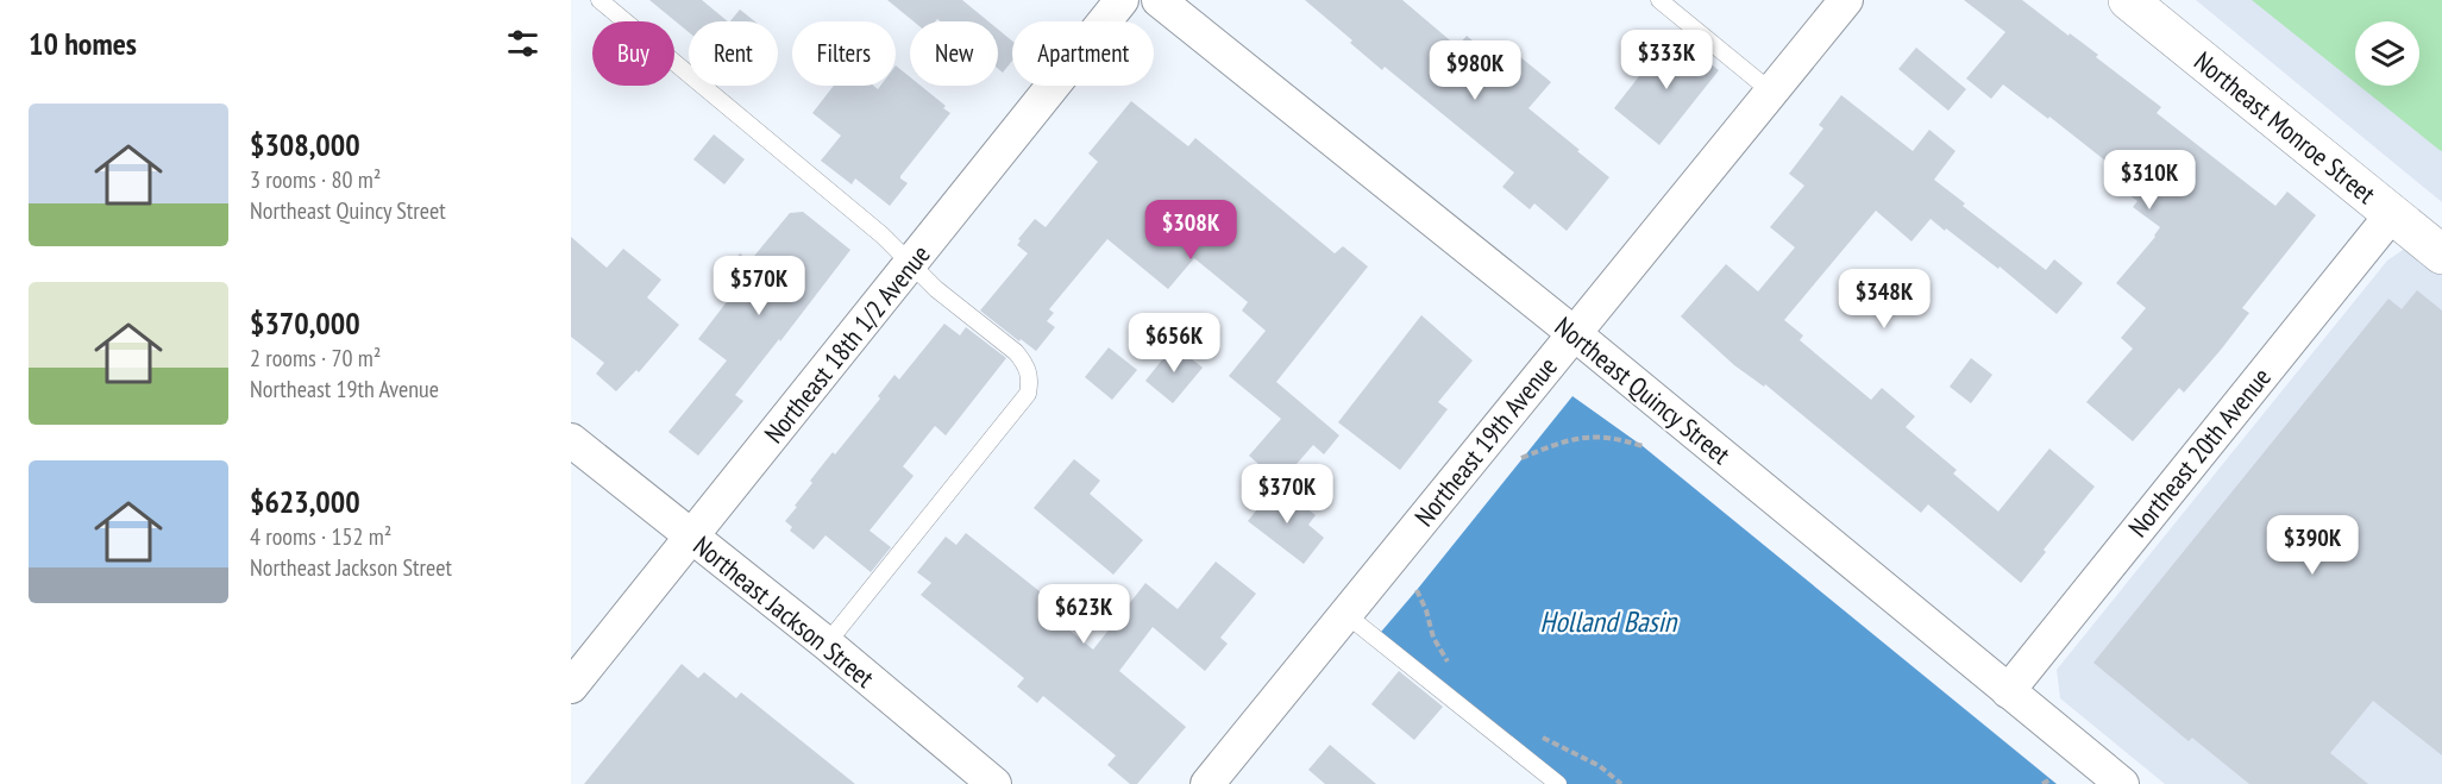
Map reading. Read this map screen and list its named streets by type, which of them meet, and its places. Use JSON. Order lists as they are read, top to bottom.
{
  "streets": {
    "street": [
      "Northeast Monroe Street",
      "Northeast 18th 1/2 Avenue",
      "Northeast Quincy Street",
      "Northeast 19th Avenue",
      "Northeast 20th Avenue",
      "Northeast Jackson Street"
    ]
  },
  "crossings": [
    ["Northeast Monroe Street", "Northeast 20th Avenue"],
    ["Northeast 18th 1/2 Avenue", "Northeast Jackson Street"],
    ["Northeast Quincy Street", "Northeast 19th Avenue"],
    ["Northeast Quincy Street", "Northeast 20th Avenue"]
  ],
  "water": ["Holland Basin"],
  "page": {
    "heading": "10 homes",
    "chip": [
      "Buy",
      "Rent",
      "Filters",
      "New",
      "Apartment"
    ],
    "price": [
      "$333K",
      "$980K",
      "$310K",
      "$308K",
      "$570K",
      "$348K",
      "$656K",
      "$370K",
      "$390K",
      "$623K"
    ],
    "list": [
      {
        "name": "$308,000",
        "note": "3 rooms · 80 m² · Northeast Quincy Street"
      },
      {
        "name": "$370,000",
        "note": "2 rooms · 70 m² · Northeast 19th Avenue"
      },
      {
        "name": "$623,000",
        "note": "4 rooms · 152 m² · Northeast Jackson Street"
      }
    ]
  }
}
